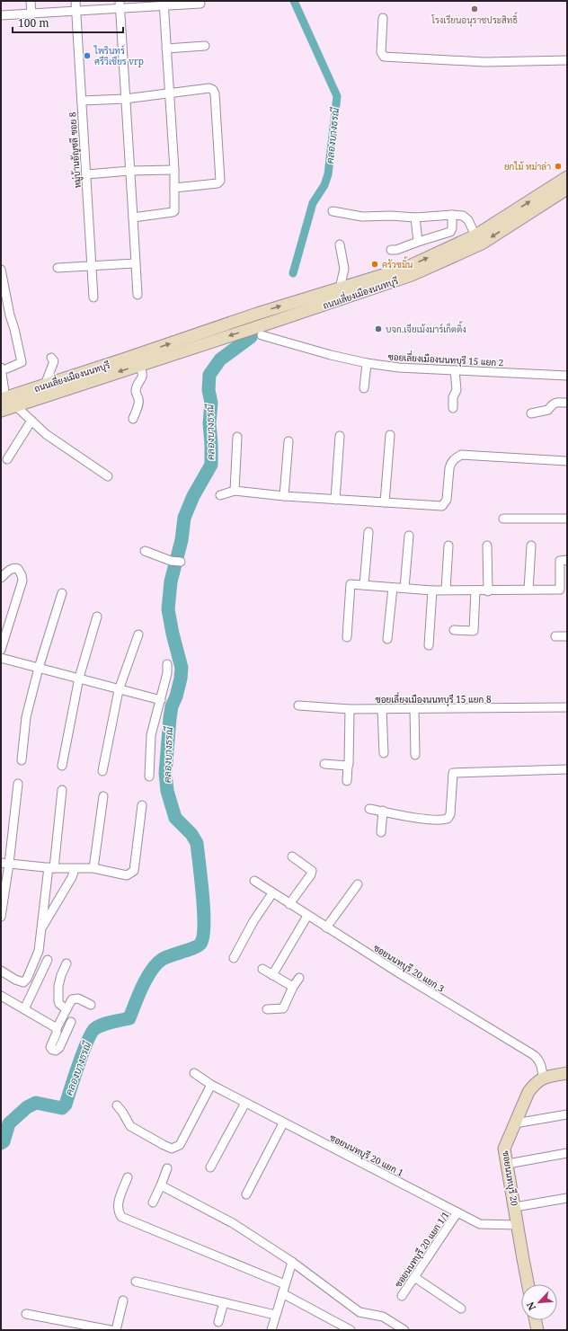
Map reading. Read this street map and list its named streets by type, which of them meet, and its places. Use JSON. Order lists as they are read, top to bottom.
{
  "streets": {
    "main road": ["ถนนเลี่ยงเมืองนนทบุรี", "ซอยนนทบุรี 20"],
    "street": [
      "หมู่บ้านอัญชลี ซอย 8",
      "ซอยเลี่ยงเมืองนนทบุรี 15 แยก 2",
      "ซอยเลี่ยงเมืองนนทบุรี 15 แยก 8",
      "ซอยนนทบุรี 20 แยก 3",
      "ซอยนนทบุรี 20 แยก 1",
      "ซอยนนทบุรี 20 แยก 1/1"
    ]
  },
  "crossings": [
    ["ซอยนนทบุรี 20 แยก 3", "ซอยนนทบุรี 20"],
    ["ซอยนนทบุรี 20 แยก 1", "ซอยนนทบุรี 20"],
    ["ซอยนนทบุรี 20 แยก 1", "ซอยนนทบุรี 20 แยก 1/1"]
  ],
  "water": ["คลองบางธรณี"],
  "places": [
    "โรงเรียนอนุราชประสิทธิ์",
    "ไพรินทร์ ศรีวิเชียร vrp",
    "ยกไม้ หม่าล่า",
    "ครัวขมิ้น",
    "บจก.เจียเม้งมาร์เก็ตติ้ง"
  ],
  "scale_bar": "100 m",
  "north": "bottom left"
}
